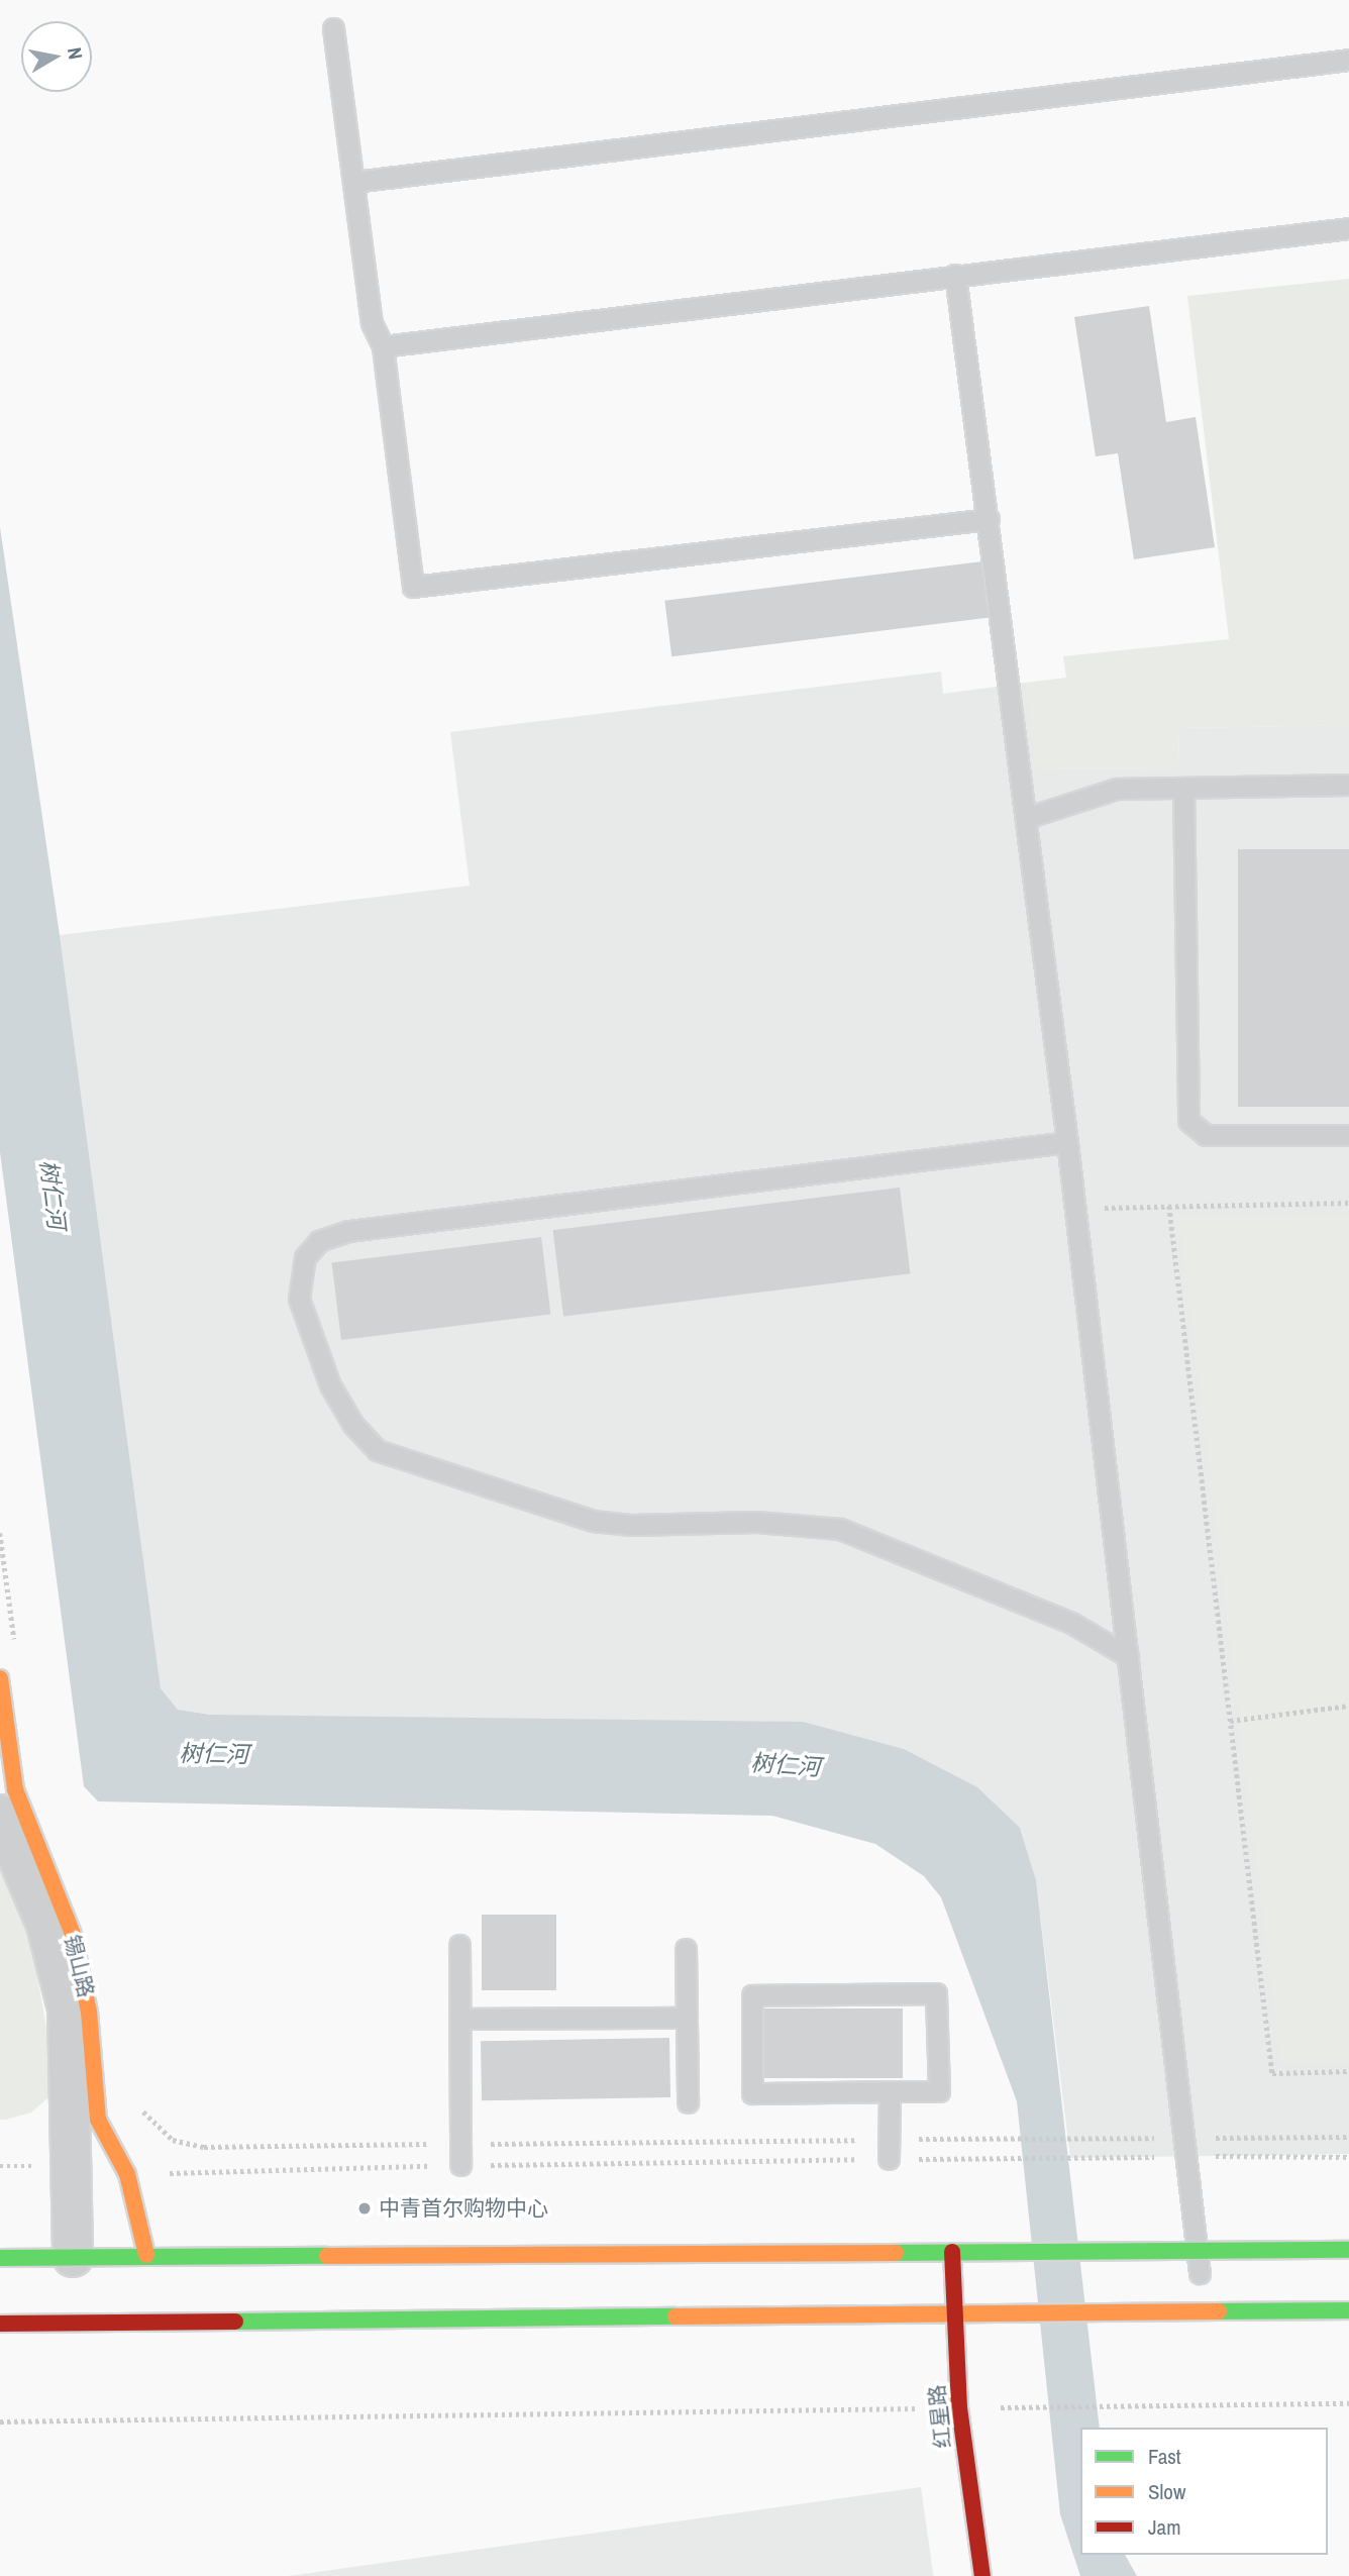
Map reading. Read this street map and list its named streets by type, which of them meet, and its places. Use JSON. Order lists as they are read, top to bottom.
{
  "streets": {
    "main road": ["锡山路", "红星路"]
  },
  "water": ["树仁河"],
  "places": ["中青首尔购物中心"],
  "legend": ["Fast", "Slow", "Jam"],
  "north": "right"
}
